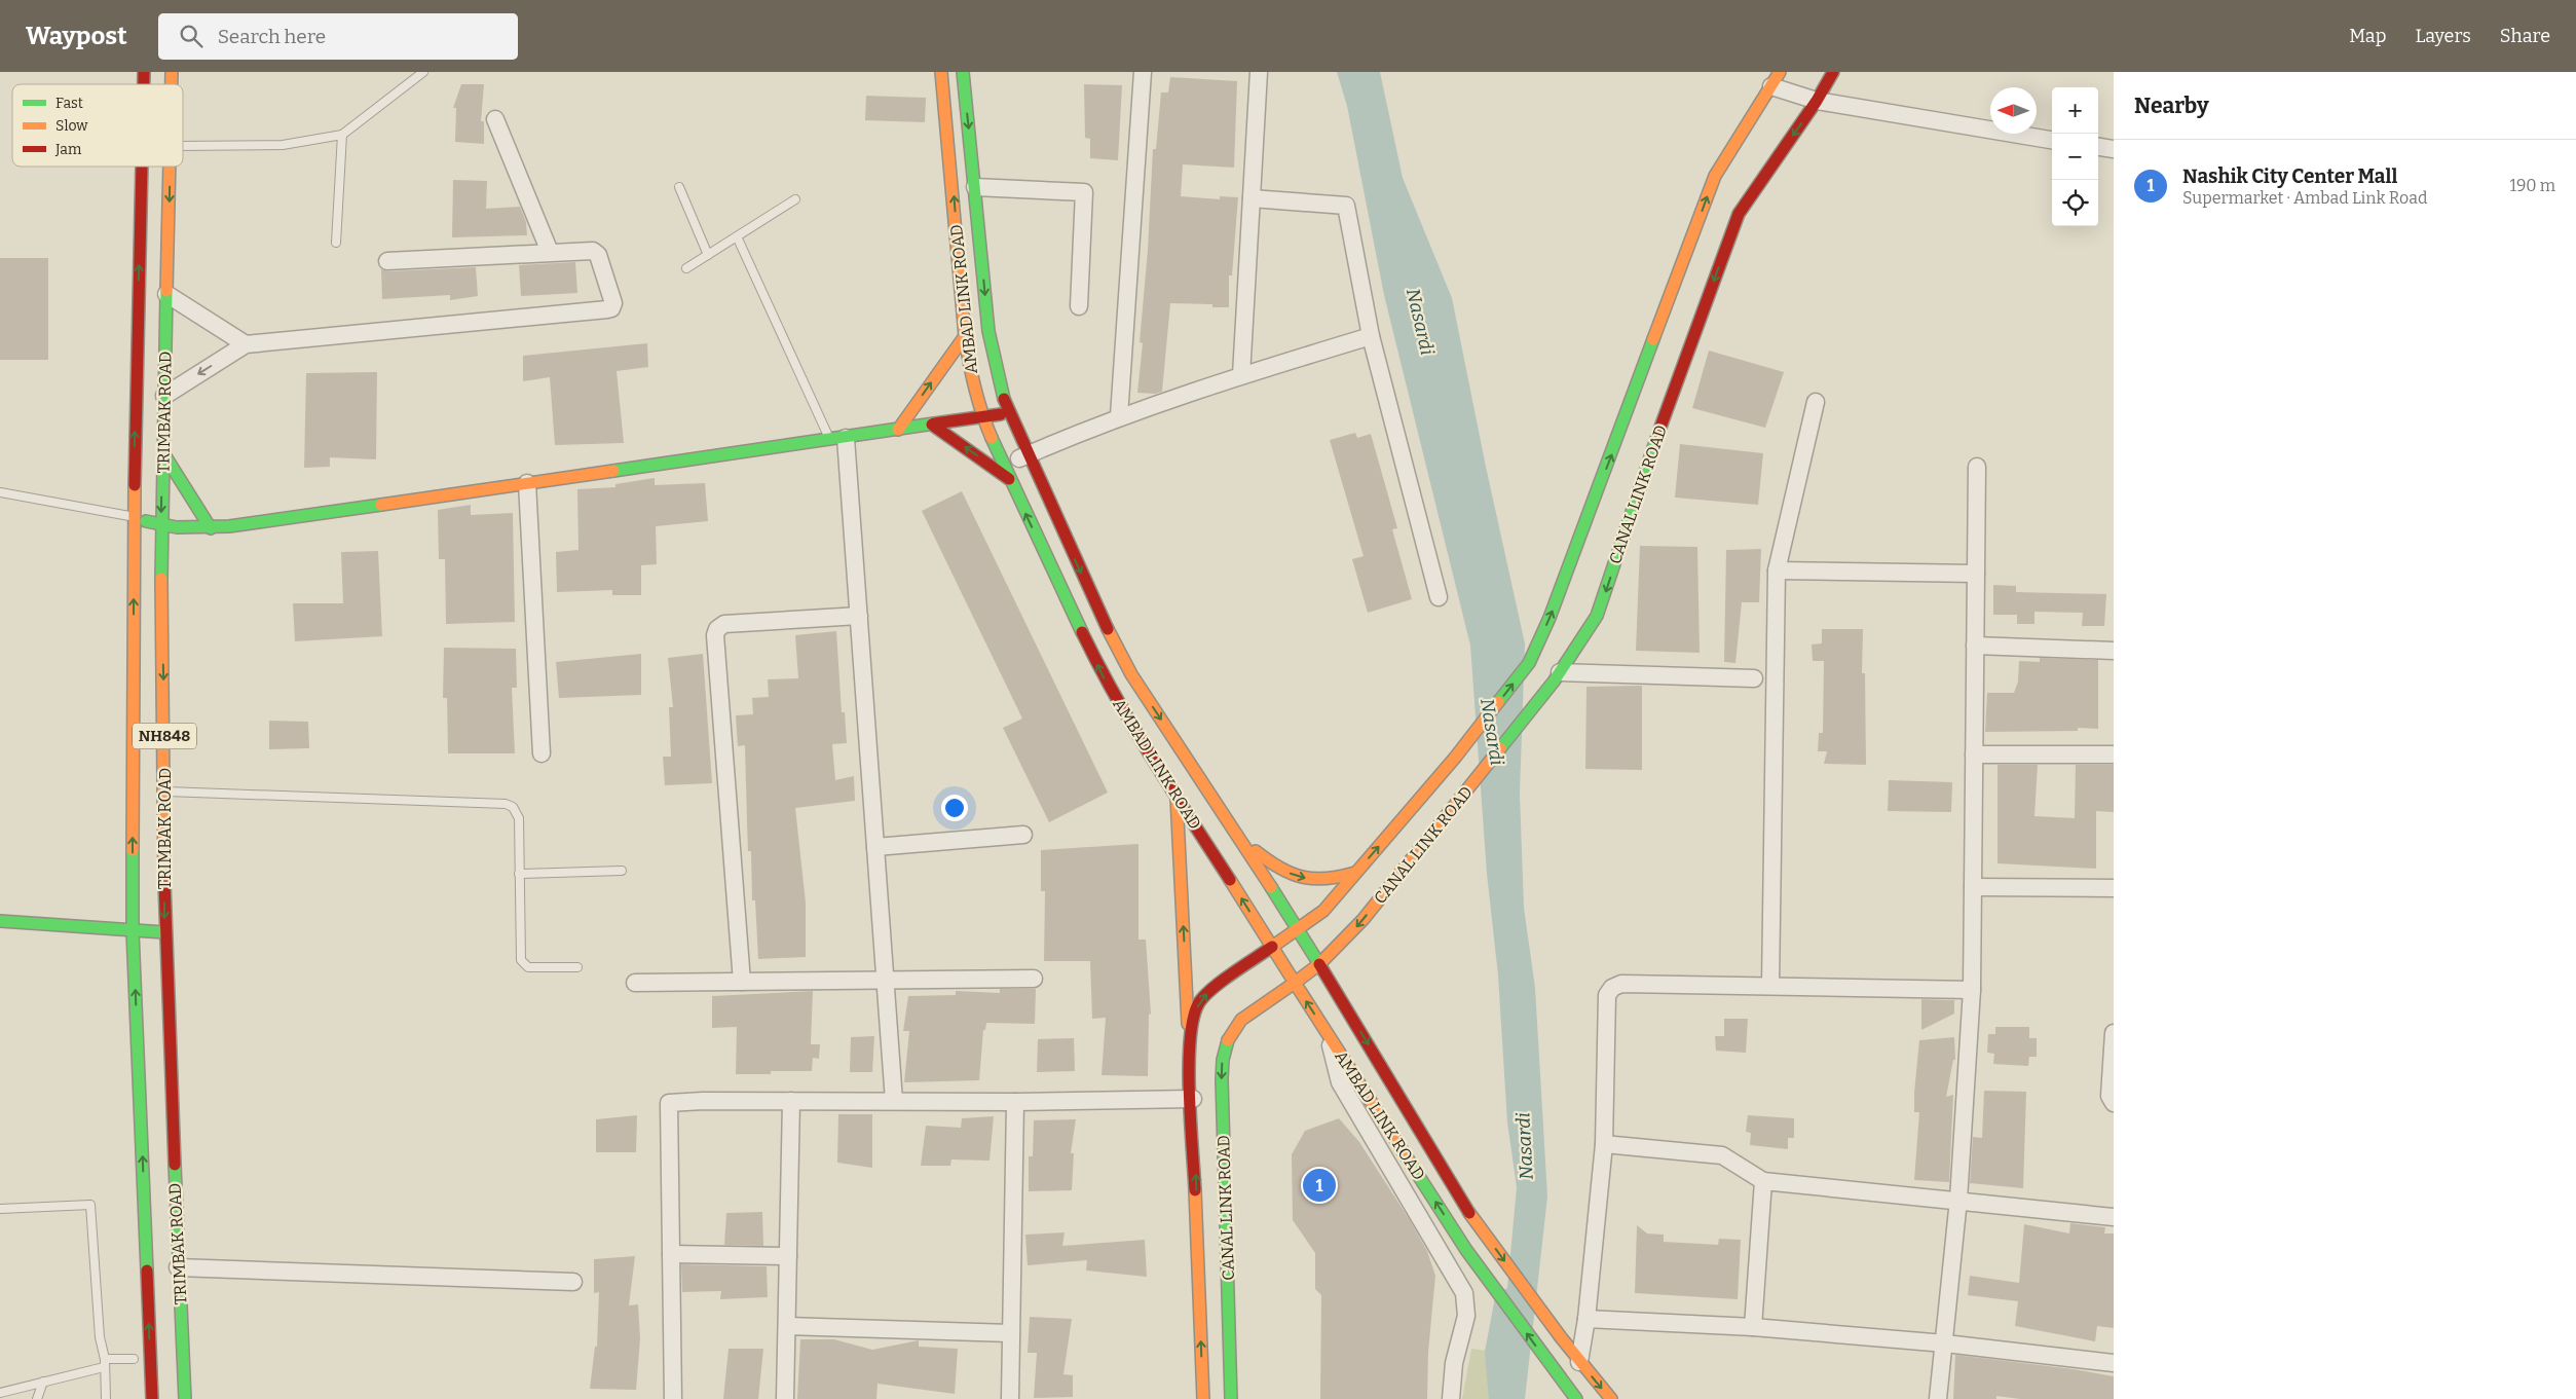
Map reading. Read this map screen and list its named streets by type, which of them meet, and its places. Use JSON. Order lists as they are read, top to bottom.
{
  "streets": {
    "main road": [
      "AMBAD LINK ROAD",
      "TRIMBAK ROAD",
      "CANAL LINK ROAD",
      "NH848"
    ]
  },
  "crossings": [
    ["AMBAD LINK ROAD", "CANAL LINK ROAD"]
  ],
  "water": ["Nasardi"],
  "legend": ["Fast", "Slow", "Jam"],
  "north": "left",
  "page": {
    "header": "Waypost",
    "search": "Search here",
    "nav": ["Map", "Layers", "Share"],
    "heading": "Nearby",
    "map_buttons": ["+", "−"],
    "list": [
      {
        "mark": "1",
        "name": "Nashik City Center Mall",
        "note": "Supermarket · Ambad Link Road",
        "value": "190 m"
      }
    ],
    "pins": "1"
  }
}
